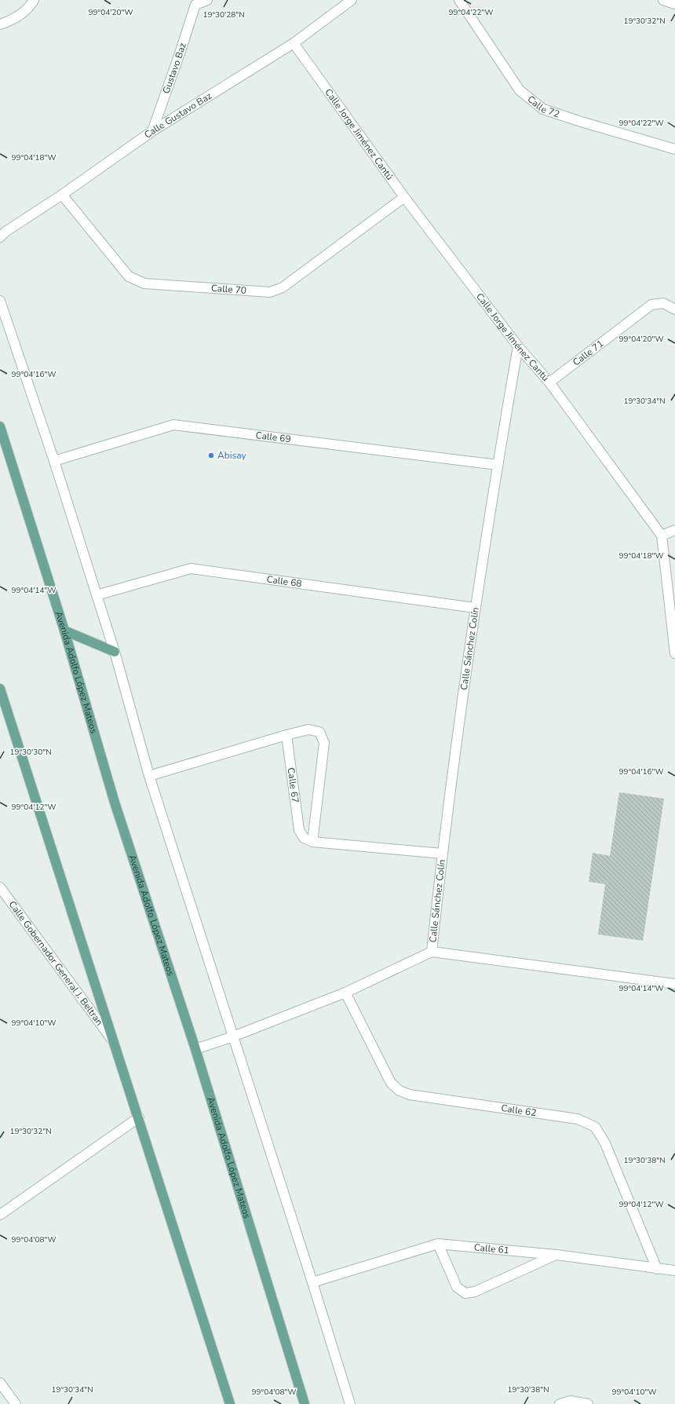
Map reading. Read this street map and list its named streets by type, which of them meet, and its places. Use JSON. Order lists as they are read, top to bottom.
{
  "streets": {
    "main road": ["Avenida Adolfo López Mateos"],
    "street": [
      "Gustavo Baz",
      "Calle 72",
      "Calle Gustavo Baz",
      "Calle Jorge Jiménez Cantú",
      "Calle 70",
      "Calle 71",
      "Calle 69",
      "Calle 68",
      "Calle Sánchez Colín",
      "Calle 67",
      "Calle Gobernador General J. Beltran",
      "Calle 62",
      "Calle 61"
    ]
  },
  "crossings": [
    ["Gustavo Baz", "Calle Gustavo Baz"],
    ["Calle Gustavo Baz", "Calle Jorge Jiménez Cantú"],
    ["Calle Gustavo Baz", "Calle 70"],
    ["Calle Jorge Jiménez Cantú", "Calle 70"],
    ["Calle Jorge Jiménez Cantú", "Calle 71"],
    ["Calle Jorge Jiménez Cantú", "Calle Sánchez Colín"],
    ["Calle 69", "Calle Sánchez Colín"],
    ["Calle 68", "Calle Sánchez Colín"],
    ["Calle Sánchez Colín", "Avenida Adolfo López Mateos"],
    ["Calle Sánchez Colín", "Calle 62"],
    ["Calle 62", "Calle 61"]
  ],
  "places": ["Abisay"],
  "coordinates": [
    "99°04'20\"W",
    "99°04'22\"W",
    "19°30'28\"N",
    "19°30'32\"N",
    "99°04'18\"W",
    "99°04'16\"W",
    "19°30'34\"N",
    "99°04'14\"W",
    "19°30'30\"N",
    "99°04'12\"W",
    "99°04'10\"W",
    "19°30'38\"N",
    "99°04'08\"W"
  ]
}
